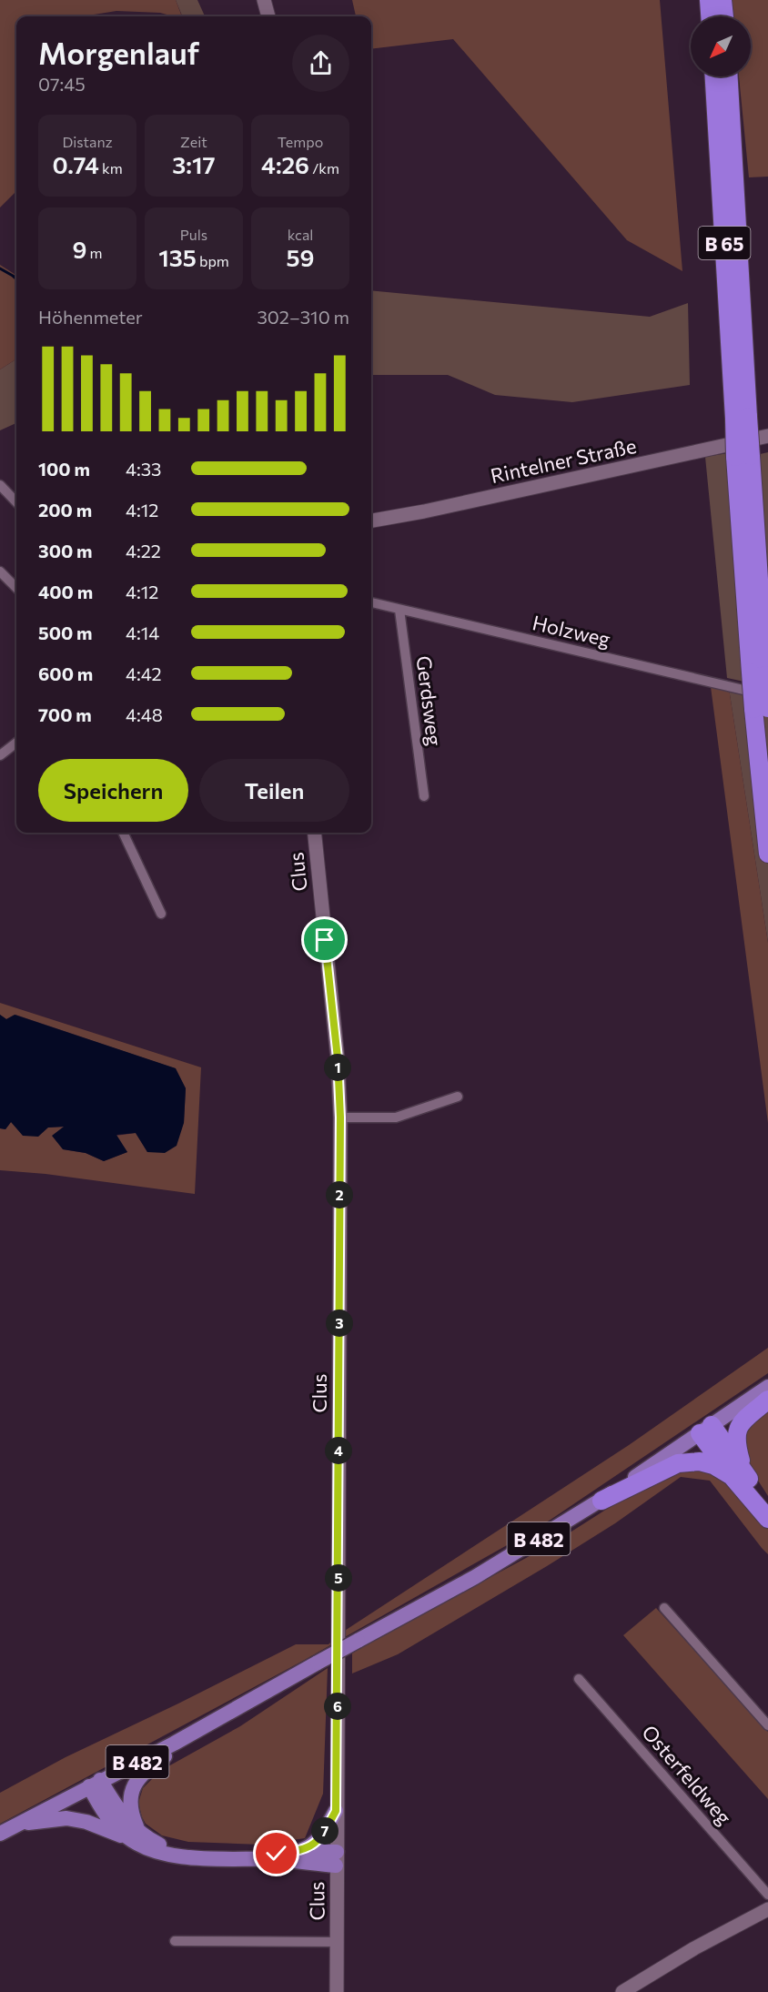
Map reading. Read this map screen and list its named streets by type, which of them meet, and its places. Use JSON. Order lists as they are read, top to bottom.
{
  "streets": {
    "highway": ["B 65"],
    "main road": ["Rintelner Straße", "Clus", "B 482"],
    "street": ["Holzweg", "Gerdsweg", "Osterfeldweg"]
  },
  "crossings": [
    ["Holzweg", "Gerdsweg"]
  ],
  "north": "bottom left",
  "page": {
    "heading": ["Morgenlauf", "07:45"],
    "stats": [
      ["Distanz", "0.74 km"],
      ["Zeit", "3:17"],
      ["Tempo", "4:26 /km"],
      ["9 m"],
      ["Puls", "135 bpm"],
      ["kcal", "59"]
    ],
    "chart": ["Höhenmeter", "302–310 m"],
    "list": [
      {
        "name": "100 m",
        "note": "4:33"
      },
      {
        "name": "200 m",
        "note": "4:12"
      },
      {
        "name": "300 m",
        "note": "4:22"
      },
      {
        "name": "400 m",
        "note": "4:12"
      },
      {
        "name": "500 m",
        "note": "4:14"
      },
      {
        "name": "600 m",
        "note": "4:42"
      },
      {
        "name": "700 m",
        "note": "4:48"
      }
    ],
    "buttons": ["Speichern", "Teilen"],
    "pins": [
      "1",
      "2",
      "3",
      "4",
      "5",
      "6",
      "7"
    ]
  }
}
